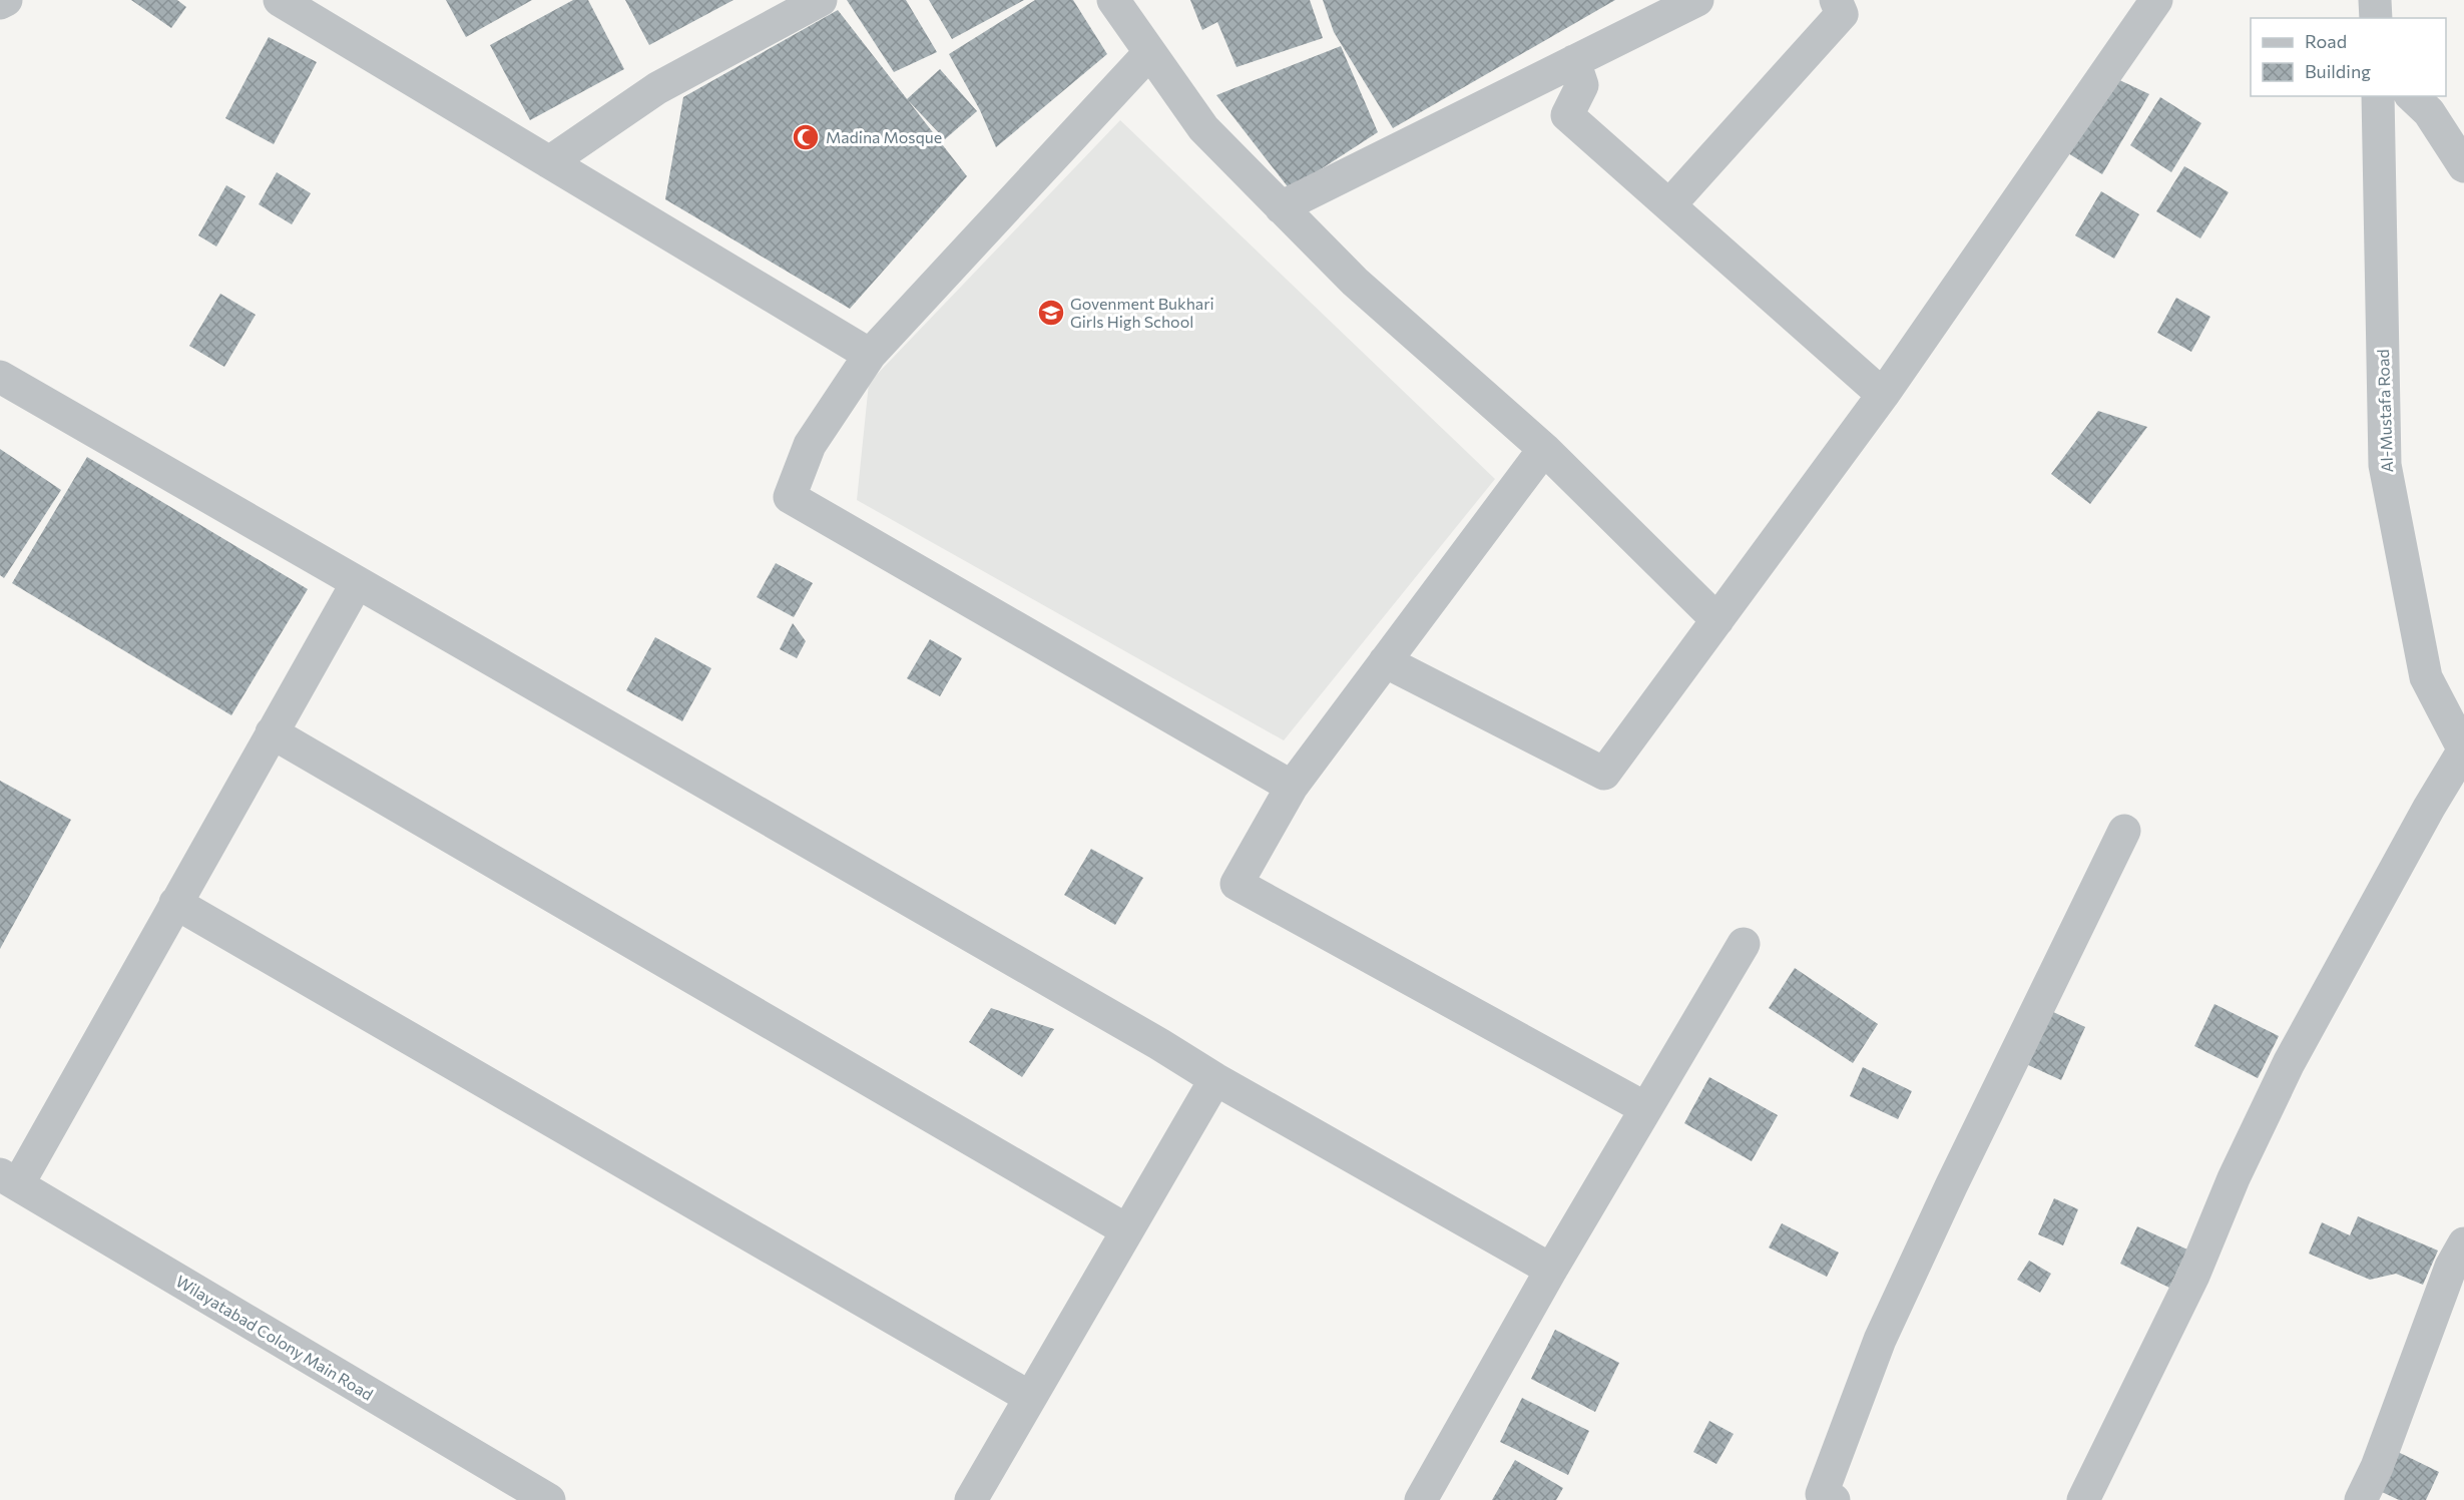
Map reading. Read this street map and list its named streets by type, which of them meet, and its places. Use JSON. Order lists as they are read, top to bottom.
{
  "streets": {
    "street": ["Al-Mustafa Road", "Wilayatabad Colony Main Road"]
  },
  "places": {
    "mosque": ["Madina Mosque"],
    "school or university": ["Govenment Bukhari Girls High School"]
  },
  "legend": ["Road", "Building"]
}
